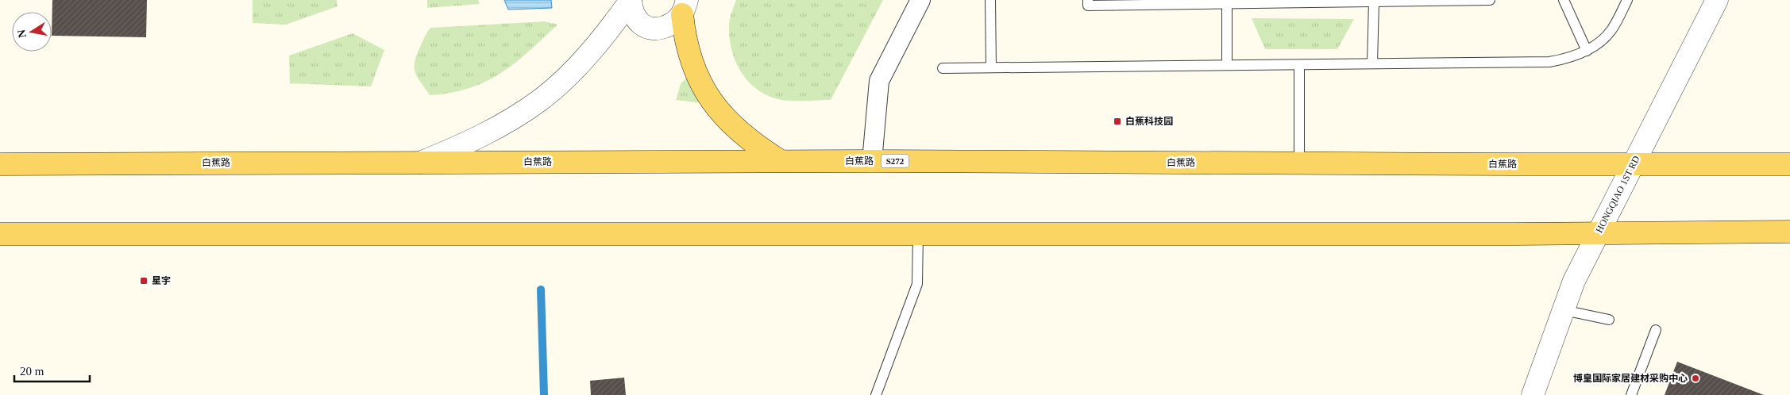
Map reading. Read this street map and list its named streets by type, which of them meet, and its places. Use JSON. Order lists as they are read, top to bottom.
{
  "streets": {
    "main road": ["白蕉路", "S272"],
    "street": ["HONGQIAO 1ST RD"]
  },
  "crossings": [
    ["白蕉路", "HONGQIAO 1ST RD"]
  ],
  "places": {
    "transit": ["白蕉科技园", "星宇"],
    "other": ["博皇国际家居建材采购中心"]
  },
  "scale_bar": "20 m",
  "north": "left"
}
